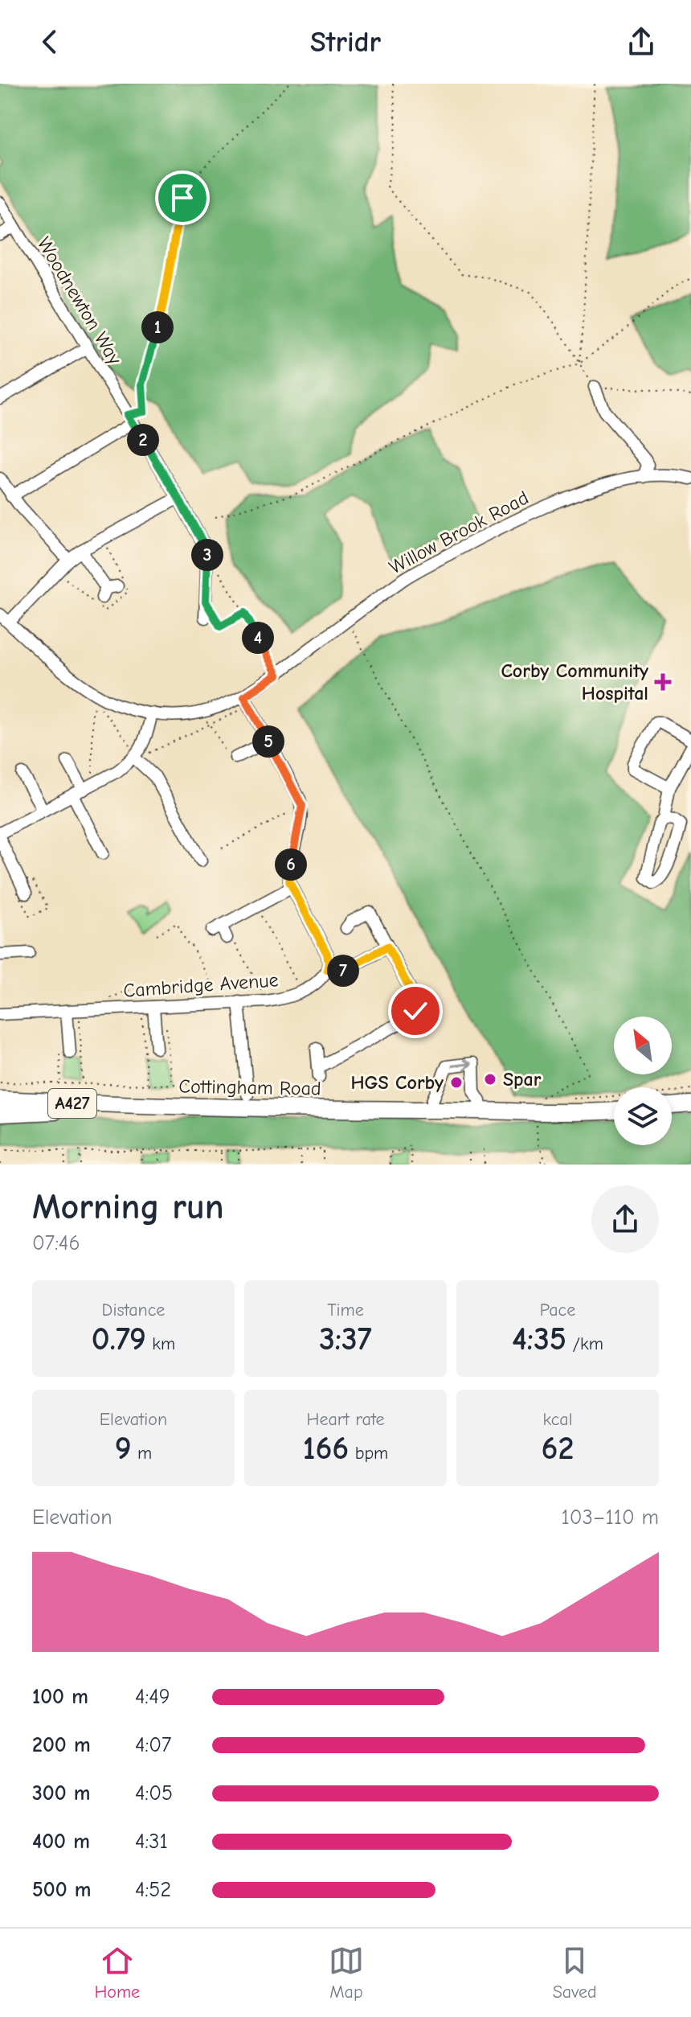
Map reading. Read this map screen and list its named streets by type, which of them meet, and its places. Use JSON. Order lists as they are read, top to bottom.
{
  "streets": {
    "highway": ["Cottingham Road", "A427"],
    "street": ["Woodnewton Way", "Willow Brook Road", "Cambridge Avenue"]
  },
  "places": {
    "health": ["Corby Community Hospital"],
    "other": ["Spar", "HGS Corby"]
  },
  "north": "top left",
  "page": {
    "header": "Stridr",
    "pins": [
      "1",
      "2",
      "3",
      "4",
      "5",
      "6",
      "7"
    ],
    "heading": ["Morning run", "07:46"],
    "stats": [
      ["Distance", "0.79 km"],
      ["Time", "3:37"],
      ["Pace", "4:35 /km"],
      ["Elevation", "9 m"],
      ["Heart rate", "166 bpm"],
      ["kcal", "62"]
    ],
    "chart": ["Elevation", "103–110 m"],
    "list": [
      {
        "name": "100 m",
        "note": "4:49"
      },
      {
        "name": "200 m",
        "note": "4:07"
      },
      {
        "name": "300 m",
        "note": "4:05"
      },
      {
        "name": "400 m",
        "note": "4:31"
      },
      {
        "name": "500 m",
        "note": "4:52"
      }
    ],
    "tabs": ["Home", "Map", "Saved"]
  }
}
